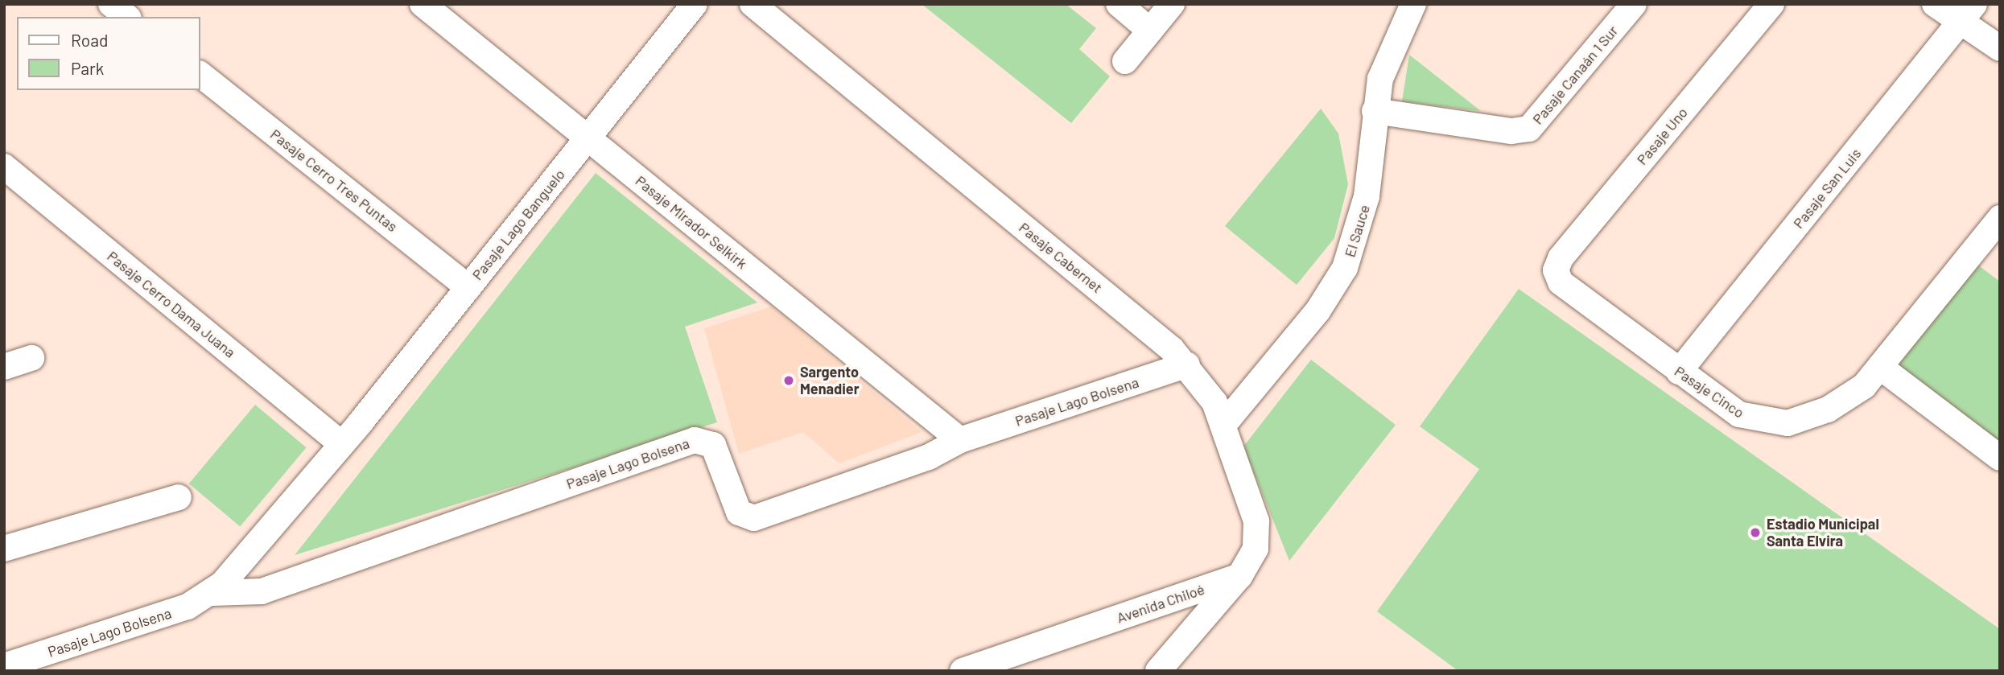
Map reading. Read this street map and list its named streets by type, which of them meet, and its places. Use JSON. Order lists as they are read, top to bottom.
{
  "streets": {
    "street": [
      "Pasaje Canaán 1 Sur",
      "Pasaje Uno",
      "Pasaje Cerro Tres Puntas",
      "Pasaje San Luis",
      "Pasaje Mirador Selkirk",
      "Pasaje Lago Banguelo",
      "El Sauce",
      "Pasaje Cabernet",
      "Pasaje Cerro Dama Juana",
      "Pasaje Cinco",
      "Pasaje Lago Bolsena",
      "Avenida Chiloé"
    ]
  },
  "crossings": [
    ["Pasaje Canaán 1 Sur", "El Sauce"],
    ["Pasaje Uno", "Pasaje Cinco"],
    ["Pasaje Cerro Tres Puntas", "Pasaje Lago Banguelo"],
    ["Pasaje San Luis", "Pasaje Cinco"],
    ["Pasaje Mirador Selkirk", "Pasaje Lago Banguelo"],
    ["Pasaje Mirador Selkirk", "Pasaje Lago Bolsena"],
    ["Pasaje Lago Banguelo", "Pasaje Cerro Dama Juana"],
    ["Pasaje Lago Banguelo", "Pasaje Lago Bolsena"],
    ["El Sauce", "Pasaje Cabernet"],
    ["Pasaje Cabernet", "Pasaje Lago Bolsena"],
    ["Pasaje Cabernet", "Avenida Chiloé"],
    ["Pasaje Cerro Dama Juana", "Pasaje Lago Bolsena"]
  ],
  "places": ["Sargento Menadier", "Estadio Municipal Santa Elvira"],
  "legend": ["Road", "Park"]
}
